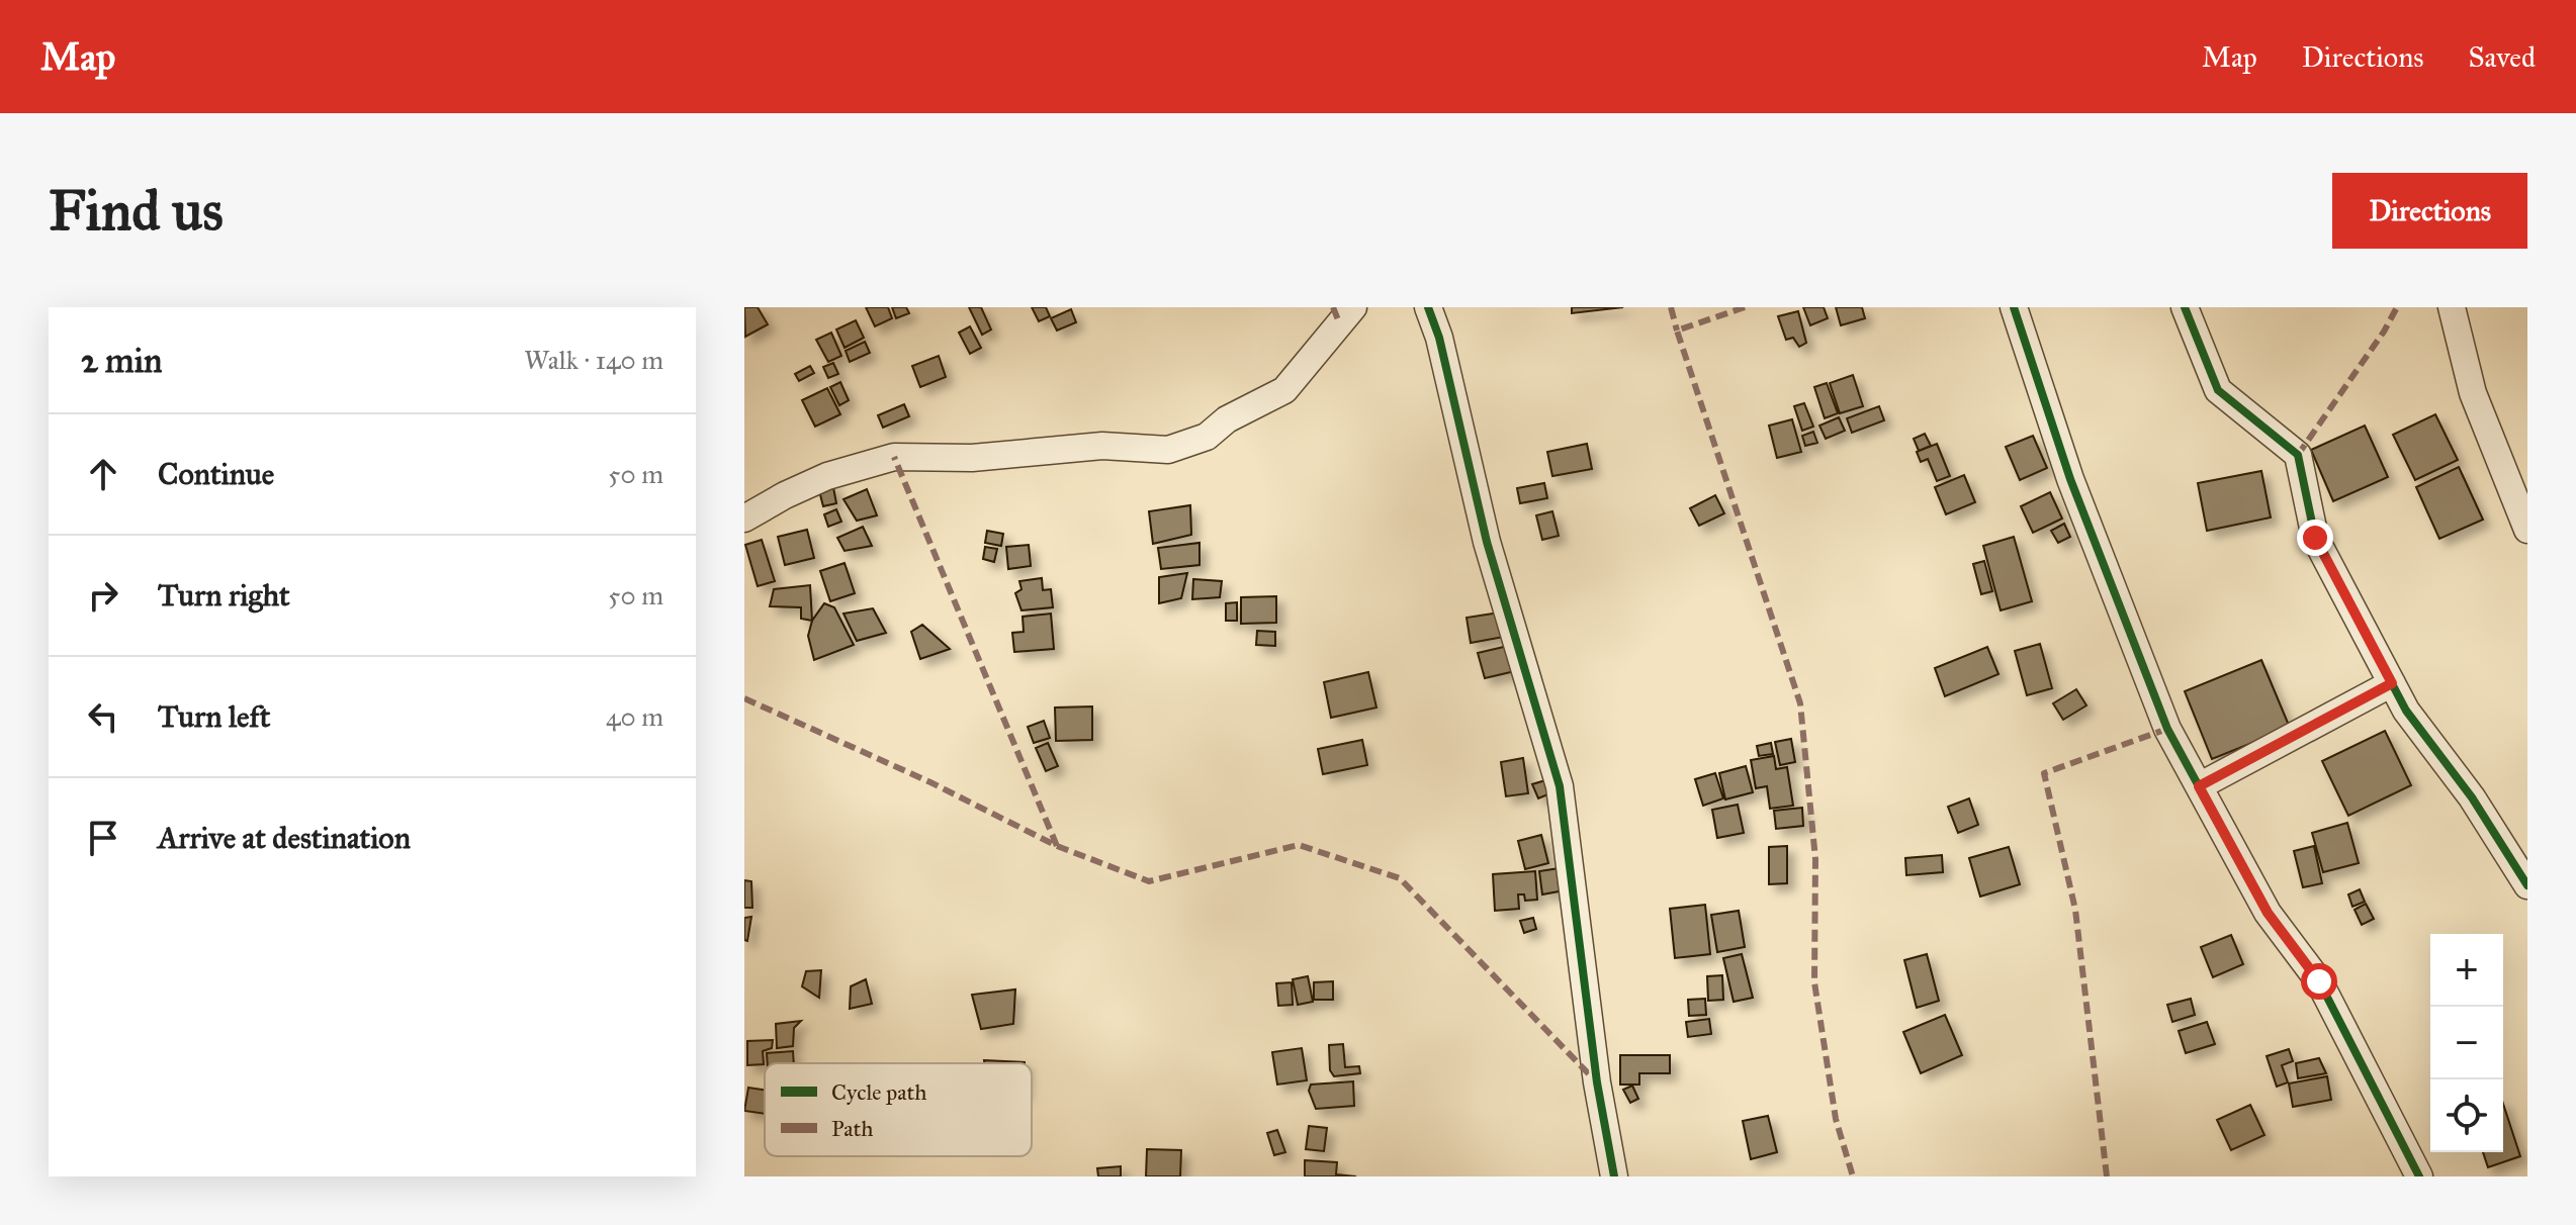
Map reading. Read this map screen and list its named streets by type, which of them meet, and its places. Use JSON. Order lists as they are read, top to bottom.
{
  "legend": ["Cycle path", "Path"],
  "page": {
    "header": "Map",
    "nav": ["Map", "Directions", "Saved"],
    "buttons": "Directions",
    "title": "Find us",
    "heading": ["2 min", "Walk · 140 m"],
    "list": [
      ["Continue", "50 m"],
      ["Turn right", "50 m"],
      ["Turn left", "40 m"],
      "Arrive at destination"
    ],
    "map_buttons": ["+", "−"]
  }
}
